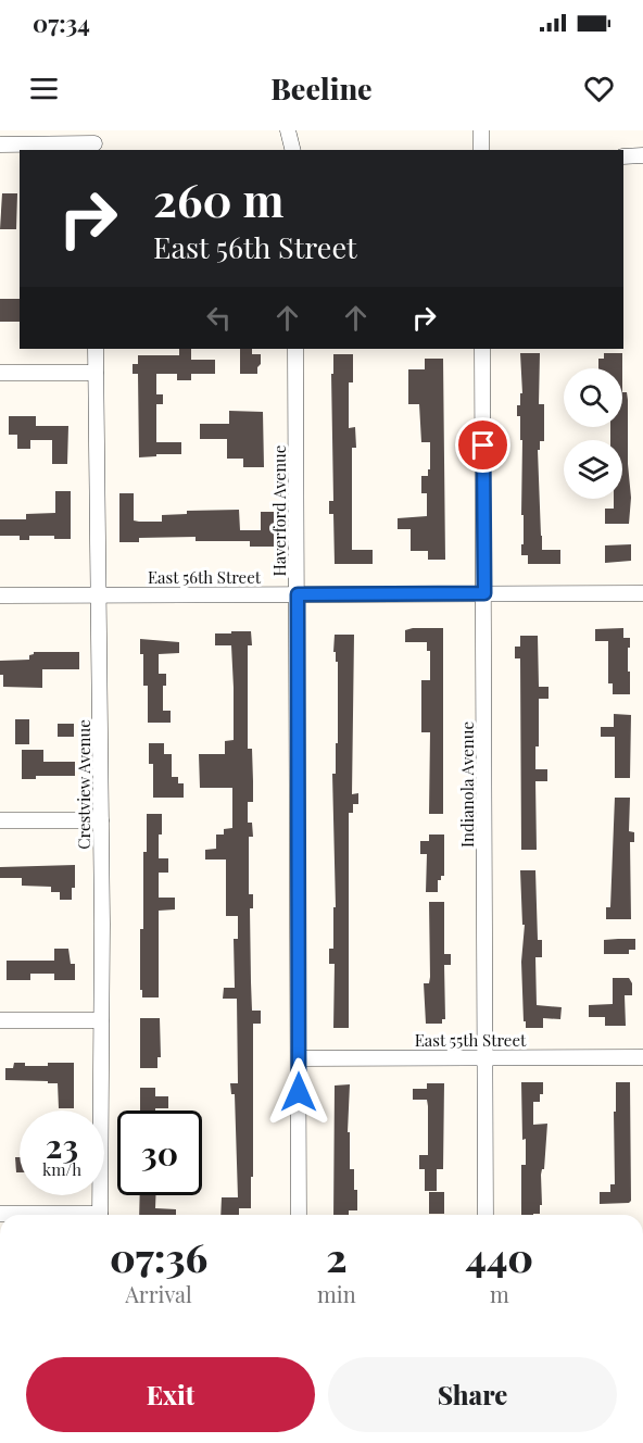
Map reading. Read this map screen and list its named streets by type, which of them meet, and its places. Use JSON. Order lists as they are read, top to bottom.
{
  "streets": {
    "street": [
      "Haverford Avenue",
      "East 56th Street",
      "Crestview Avenue",
      "Indianola Avenue",
      "East 55th Street"
    ]
  },
  "crossings": [
    ["Haverford Avenue", "East 56th Street"],
    ["Haverford Avenue", "East 55th Street"],
    ["East 56th Street", "Crestview Avenue"],
    ["East 56th Street", "Indianola Avenue"],
    ["Indianola Avenue", "East 55th Street"]
  ],
  "page": {
    "status": "07:34",
    "header": "Beeline",
    "turn": ["260 m", "East 56th Street"],
    "speed": "23 km/h",
    "limit": "30",
    "eta": [
      "07:36",
      "Arrival",
      "2",
      "min",
      "440",
      "m"
    ],
    "buttons": ["Exit", "Share"]
  }
}
